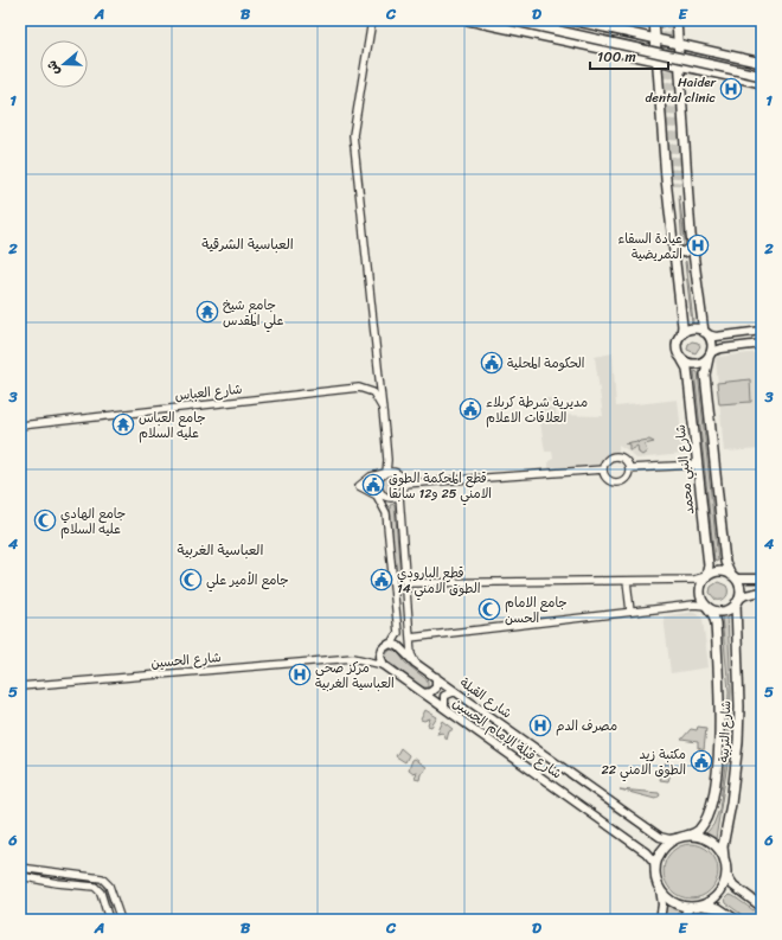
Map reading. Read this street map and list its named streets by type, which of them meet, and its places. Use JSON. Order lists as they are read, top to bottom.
{
  "streets": {
    "highway": ["شارع النبي محمد", "شارع التربية"],
    "main road": [
      "شارع العباس",
      "شارع الحسين",
      "شارع القبلة",
      "شارع قبلة الإمام الحسين"
    ]
  },
  "crossings": [
    ["شارع النبي محمد", "شارع التربية"],
    ["شارع الحسين", "شارع قبلة الإمام الحسين"],
    ["شارع القبلة", "شارع التربية"],
    ["شارع القبلة", "شارع قبلة الإمام الحسين"],
    ["شارع التربية", "شارع قبلة الإمام الحسين"]
  ],
  "districts": ["العباسية الشرقية", "العباسية الغربية"],
  "places": {
    "hospital": [
      "Haider dental clinic",
      "عيادة السقاء التمريضية",
      "مركز صحي العباسية الغربية",
      "مصرف الدم"
    ],
    "temple": ["جامع شيخ علي المقدس", "جامع العباس عليه السلام"],
    "public building": [
      "الحكومة المحلية",
      "مديرية شرطة كربلاء العلاقات الاعلام",
      "قطع المحكمة الطوق الامني 25 و12 سابقا",
      "قطع البارودي الطوق الامني 14",
      "مكتبة زيد الطوق الامني 22"
    ],
    "mosque": ["جامع الهادي عليه السلام", "جامع الأمير علي", "جامع الامام الحسن"]
  },
  "scale_bar": "100 m",
  "north": "left",
  "grid": {
    "columns": [
      "A",
      "B",
      "C",
      "D",
      "E"
    ],
    "rows": [
      "1",
      "2",
      "3",
      "4",
      "5",
      "6"
    ]
  }
}
